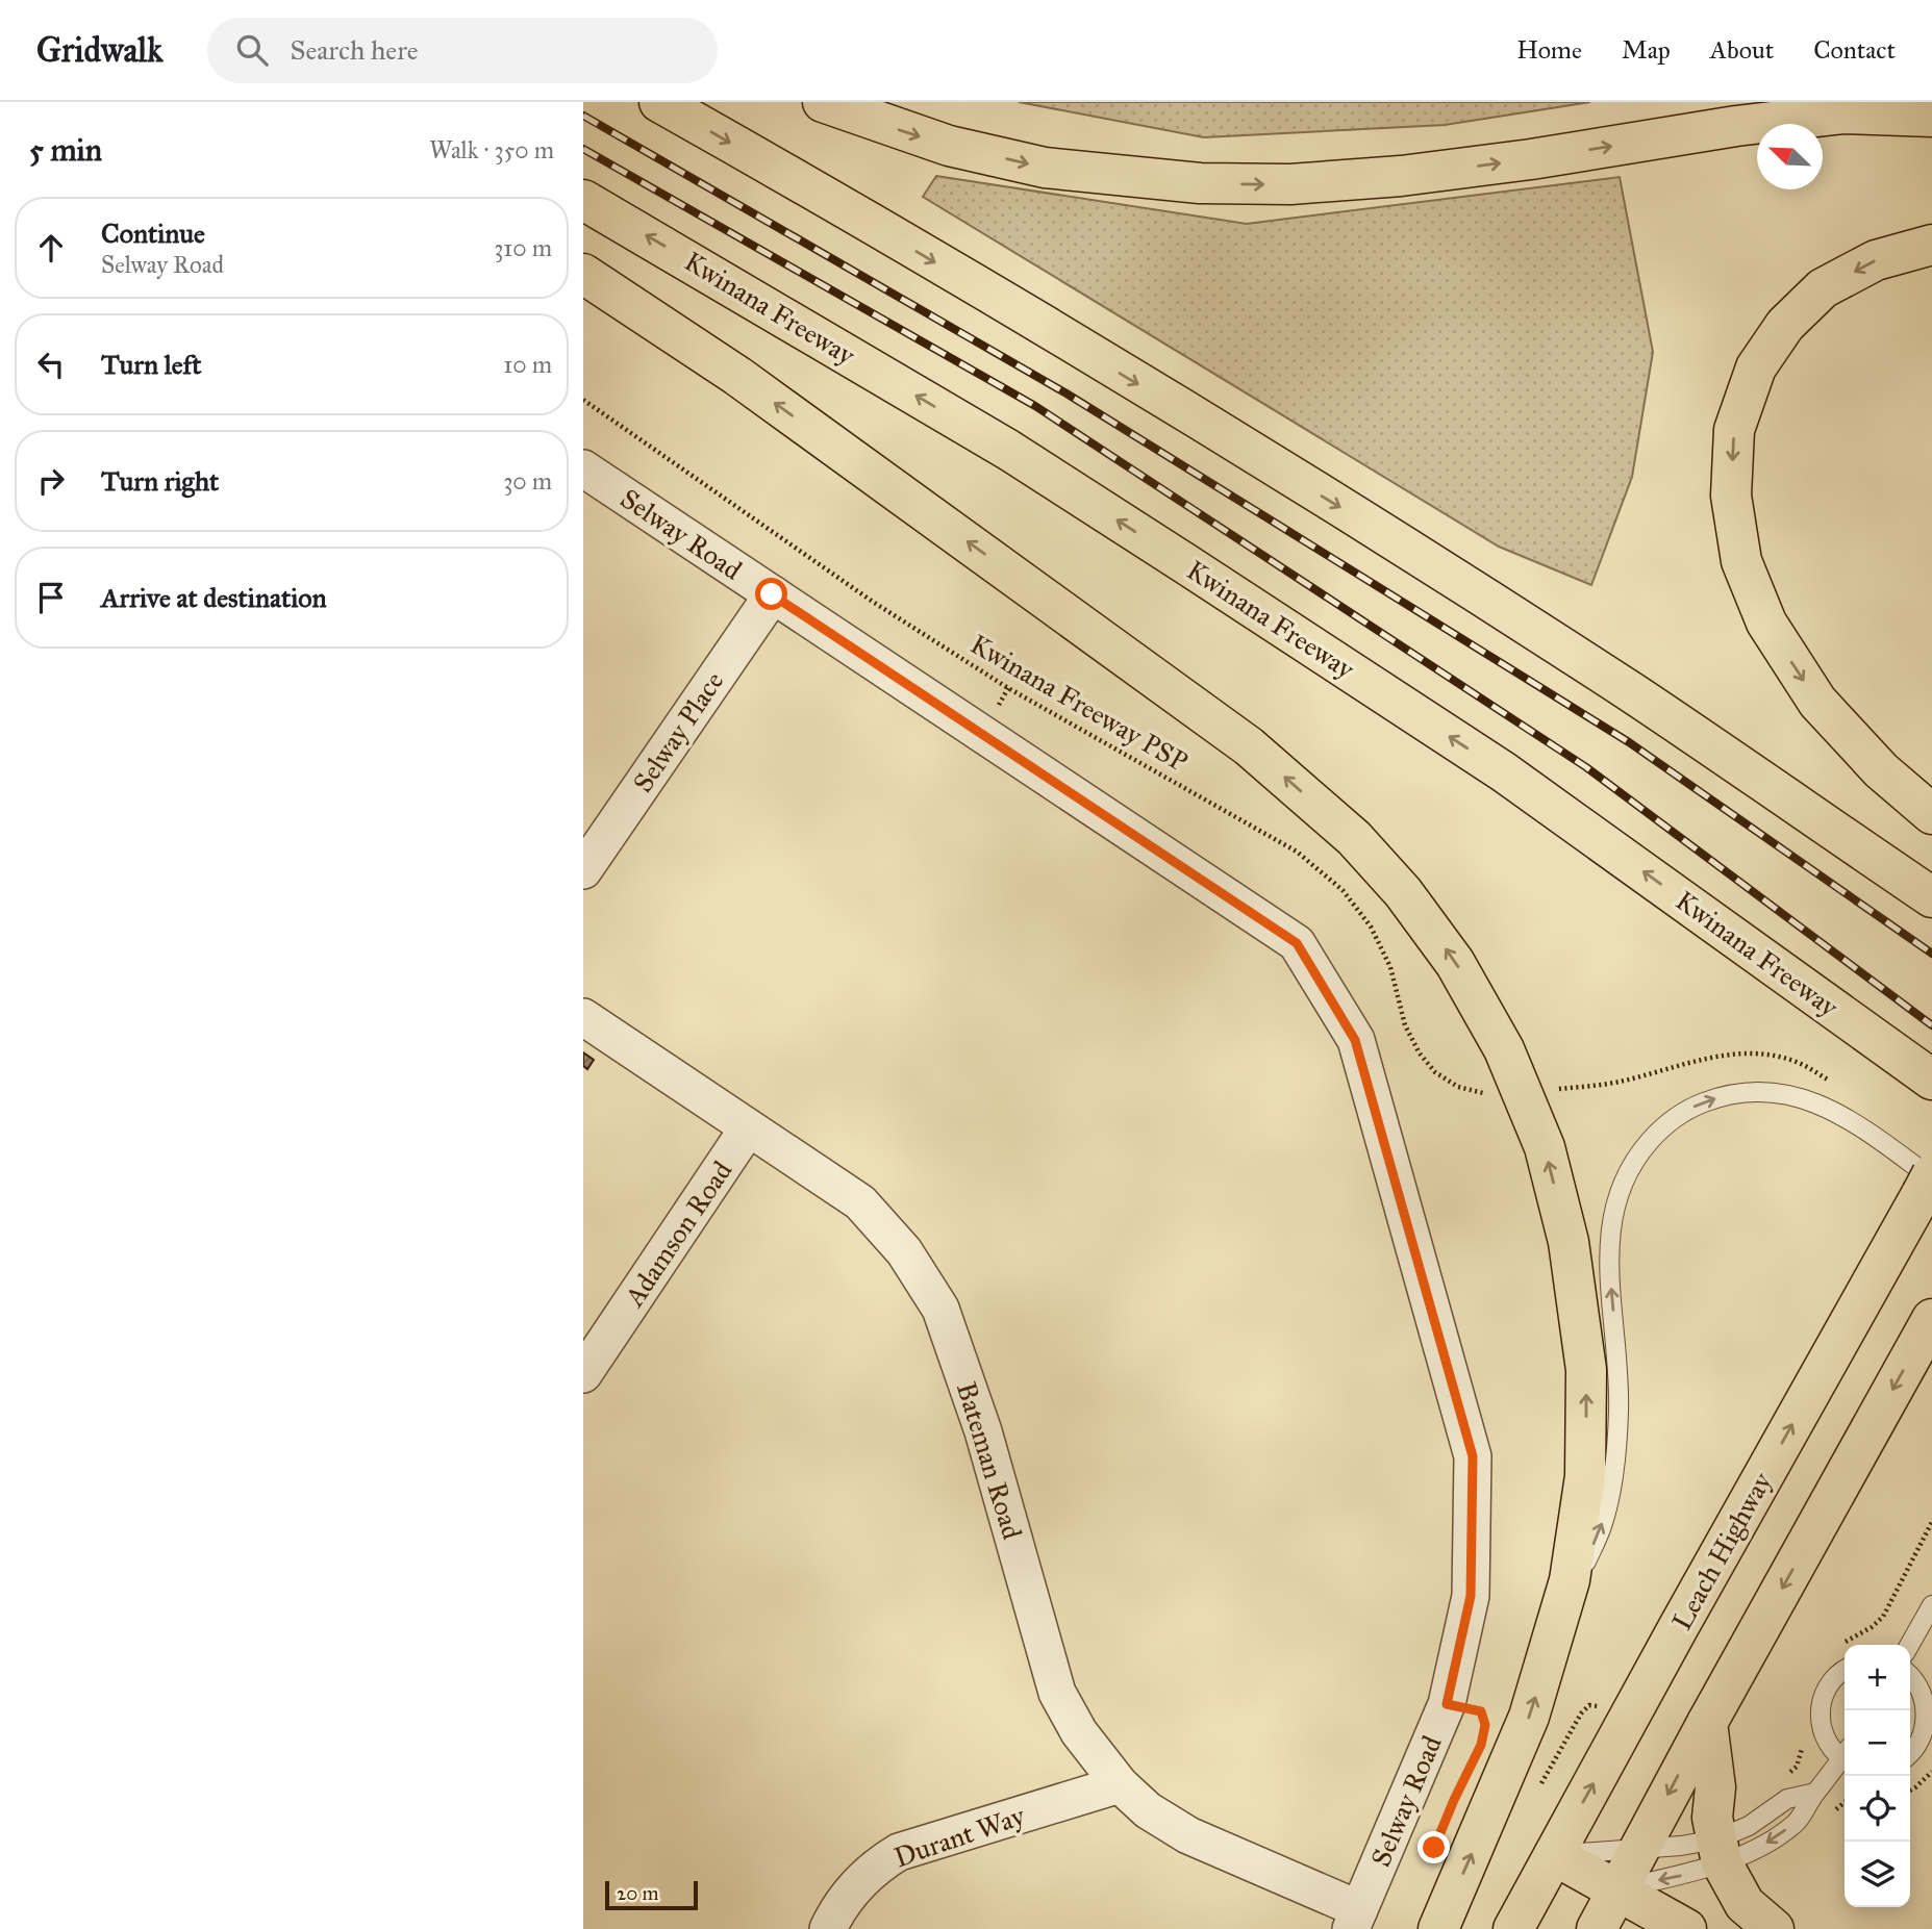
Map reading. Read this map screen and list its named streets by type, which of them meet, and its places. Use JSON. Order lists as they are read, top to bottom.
{
  "streets": {
    "highway": ["Kwinana Freeway", "Leach Highway"],
    "street": [
      "Selway Road",
      "Selway Place",
      "Adamson Road",
      "Bateman Road",
      "Durant Way"
    ],
    "path": ["Kwinana Freeway PSP"]
  },
  "crossings": [
    ["Selway Road", "Selway Place"],
    ["Selway Road", "Bateman Road"],
    ["Adamson Road", "Bateman Road"],
    ["Bateman Road", "Durant Way"]
  ],
  "scale_bar": "20 m",
  "north": "top left",
  "page": {
    "header": "Gridwalk",
    "search": "Search here",
    "nav": [
      "Home",
      "Map",
      "About",
      "Contact"
    ],
    "heading": ["5 min", "Walk · 350 m"],
    "list": [
      ["Continue", "Selway Road", "310 m"],
      ["Turn left", "10 m"],
      ["Turn right", "30 m"],
      "Arrive at destination"
    ],
    "map_buttons": ["+", "−"],
    "scale": "20 m"
  }
}
